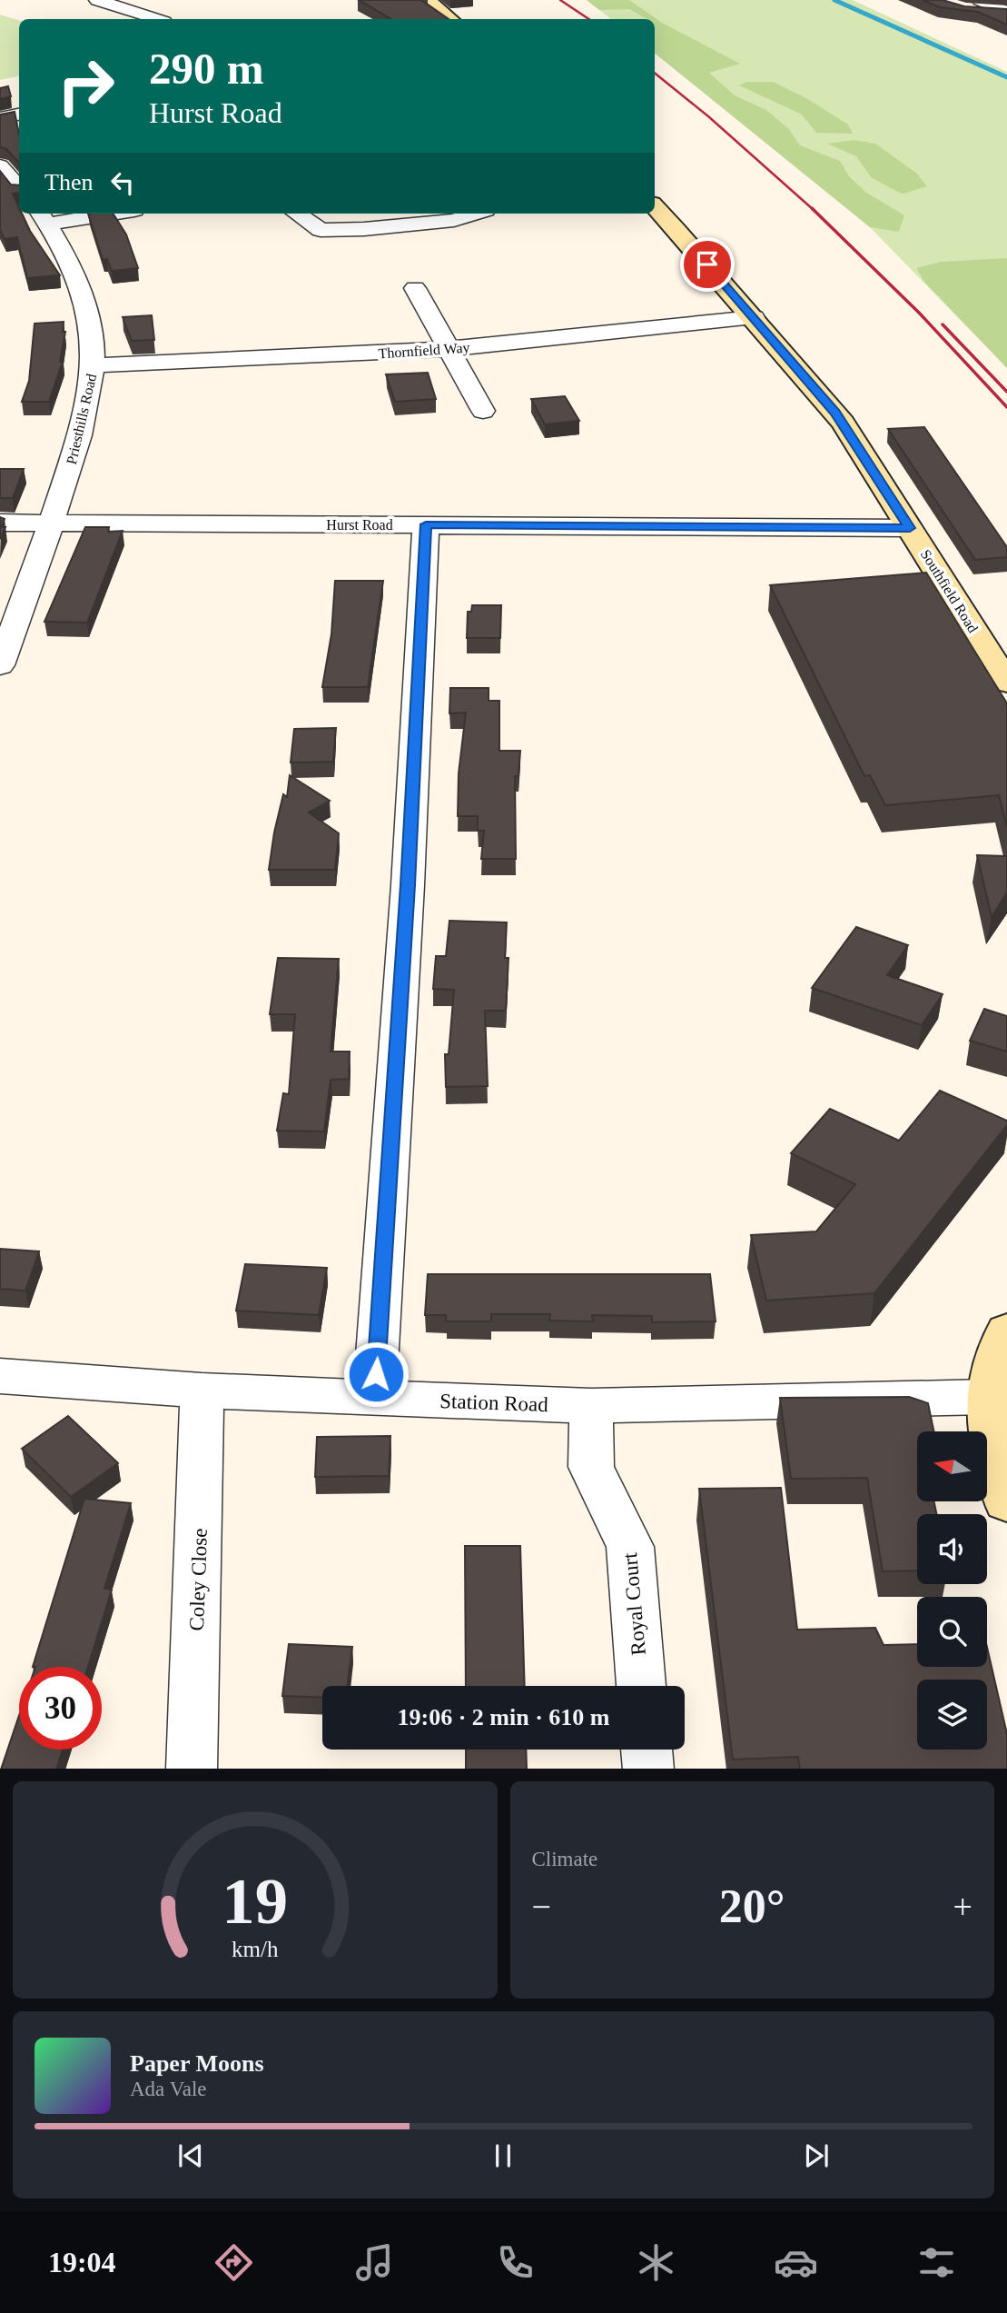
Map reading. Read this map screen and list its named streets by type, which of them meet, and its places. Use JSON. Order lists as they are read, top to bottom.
{
  "streets": {
    "main road": ["Southfield Road"],
    "street": [
      "Thornfield Way",
      "Priesthills Road",
      "Hurst Road",
      "Station Road",
      "Coley Close",
      "Royal Court"
    ]
  },
  "crossings": [
    ["Thornfield Way", "Priesthills Road"],
    ["Thornfield Way", "Southfield Road"],
    ["Priesthills Road", "Hurst Road"],
    ["Hurst Road", "Southfield Road"],
    ["Station Road", "Coley Close"],
    ["Station Road", "Royal Court"]
  ],
  "north": "left",
  "page": {
    "turn": ["290 m", "Hurst Road"],
    "then": "Then",
    "limit": "30",
    "trip": "19:06 · 2 min · 610 m",
    "tile": "Climate",
    "heat": ["−", "20°", "+"],
    "song": ["Paper Moons", "Ada Vale"],
    "tabs": "19:04",
    "gauge": ["19", "km/h"]
  }
}
